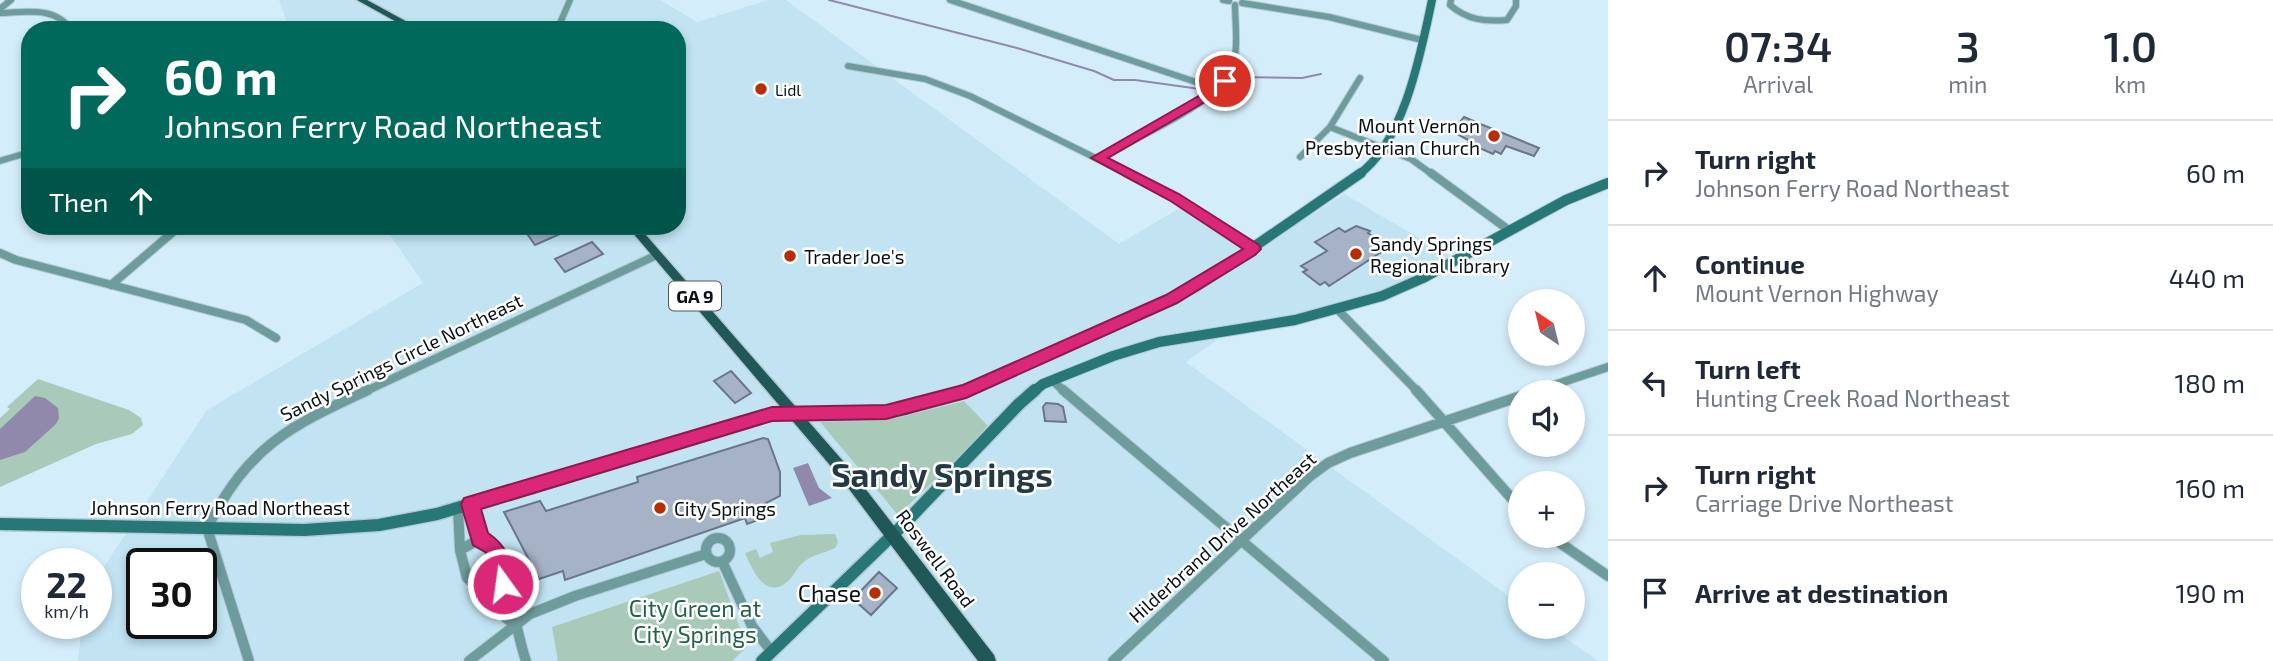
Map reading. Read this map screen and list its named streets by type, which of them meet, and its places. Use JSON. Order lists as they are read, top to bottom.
{
  "streets": {
    "main road": ["GA 9", "Roswell Road"],
    "street": ["Sandy Springs Circle Northeast", "Johnson Ferry Road Northeast", "Hilderbrand Drive Northeast"]
  },
  "crossings": [
    ["Sandy Springs Circle Northeast", "Johnson Ferry Road Northeast"],
    ["Sandy Springs Circle Northeast", "Roswell Road"],
    ["Johnson Ferry Road Northeast", "Roswell Road"]
  ],
  "districts": ["Sandy Springs"],
  "parks": ["City Green at City Springs"],
  "places": [
    "Lidl",
    "Mount Vernon Presbyterian Church",
    "Sandy Springs Regional Library",
    "Trader Joe's",
    "City Springs",
    "Chase"
  ],
  "north": "top left",
  "page": {
    "eta": [
      "07:34",
      "Arrival",
      "3",
      "min",
      "1.0",
      "km"
    ],
    "turn": ["60 m", "Johnson Ferry Road Northeast"],
    "list": [
      {
        "name": "Turn right",
        "note": "Johnson Ferry Road Northeast",
        "value": "60 m"
      },
      {
        "name": "Continue",
        "note": "Mount Vernon Highway",
        "value": "440 m"
      },
      {
        "name": "Turn left",
        "note": "Hunting Creek Road Northeast",
        "value": "180 m"
      },
      {
        "name": "Turn right",
        "note": "Carriage Drive Northeast",
        "value": "160 m"
      },
      {
        "name": "Arrive at destination",
        "value": "190 m"
      }
    ],
    "then": "Then",
    "map_buttons": ["+", "−"],
    "speed": "22 km/h",
    "limit": "30"
  }
}
